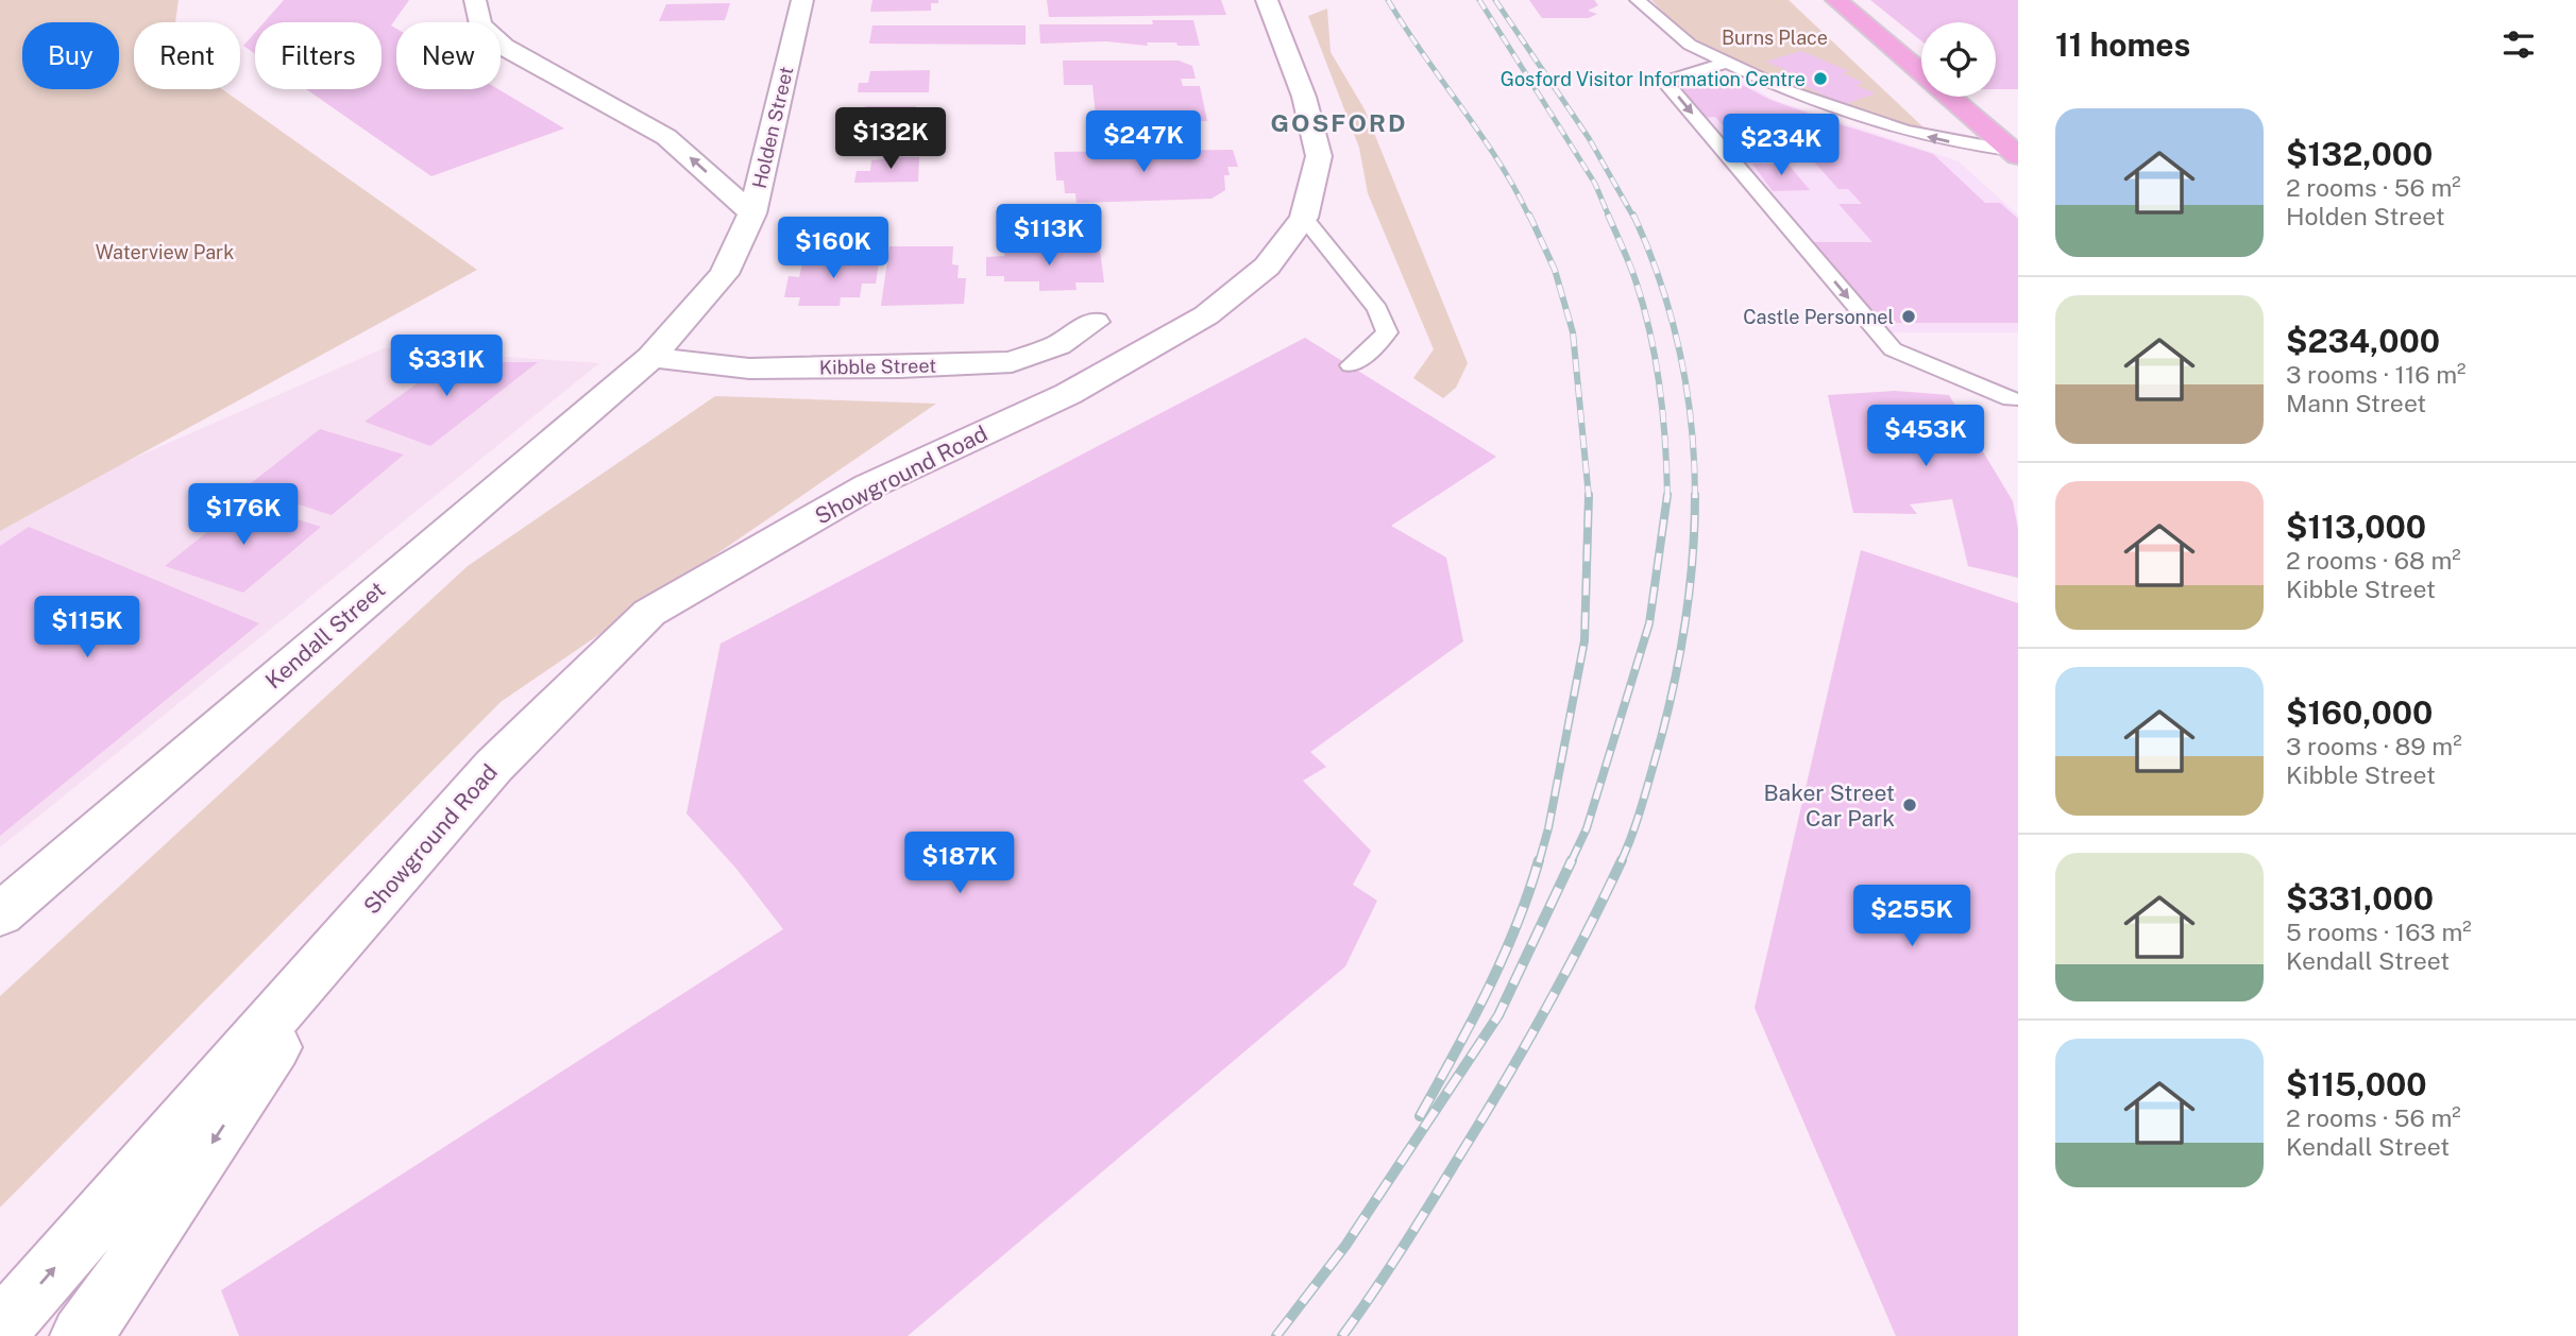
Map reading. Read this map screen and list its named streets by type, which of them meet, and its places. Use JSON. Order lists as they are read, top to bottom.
{
  "streets": {
    "street": [
      "Holden Street",
      "Kibble Street",
      "Showground Road",
      "Kendall Street"
    ]
  },
  "crossings": [
    ["Holden Street", "Kibble Street"],
    ["Holden Street", "Kendall Street"],
    ["Kibble Street", "Kendall Street"]
  ],
  "districts": ["GOSFORD"],
  "parks": ["Burns Place", "Waterview Park"],
  "places": ["Gosford Visitor Information Centre", "Castle Personnel", "Baker Street Car Park"],
  "page": {
    "heading": "11 homes",
    "chip": [
      "Buy",
      "Rent",
      "Filters",
      "New"
    ],
    "list": [
      {
        "name": "$132,000",
        "note": "2 rooms · 56 m² · Holden Street"
      },
      {
        "name": "$234,000",
        "note": "3 rooms · 116 m² · Mann Street"
      },
      {
        "name": "$113,000",
        "note": "2 rooms · 68 m² · Kibble Street"
      },
      {
        "name": "$160,000",
        "note": "3 rooms · 89 m² · Kibble Street"
      },
      {
        "name": "$331,000",
        "note": "5 rooms · 163 m² · Kendall Street"
      },
      {
        "name": "$115,000",
        "note": "2 rooms · 56 m² · Kendall Street"
      }
    ],
    "price": [
      "$132K",
      "$247K",
      "$234K",
      "$113K",
      "$160K",
      "$331K",
      "$453K",
      "$176K",
      "$115K",
      "$187K",
      "$255K"
    ]
  }
}
